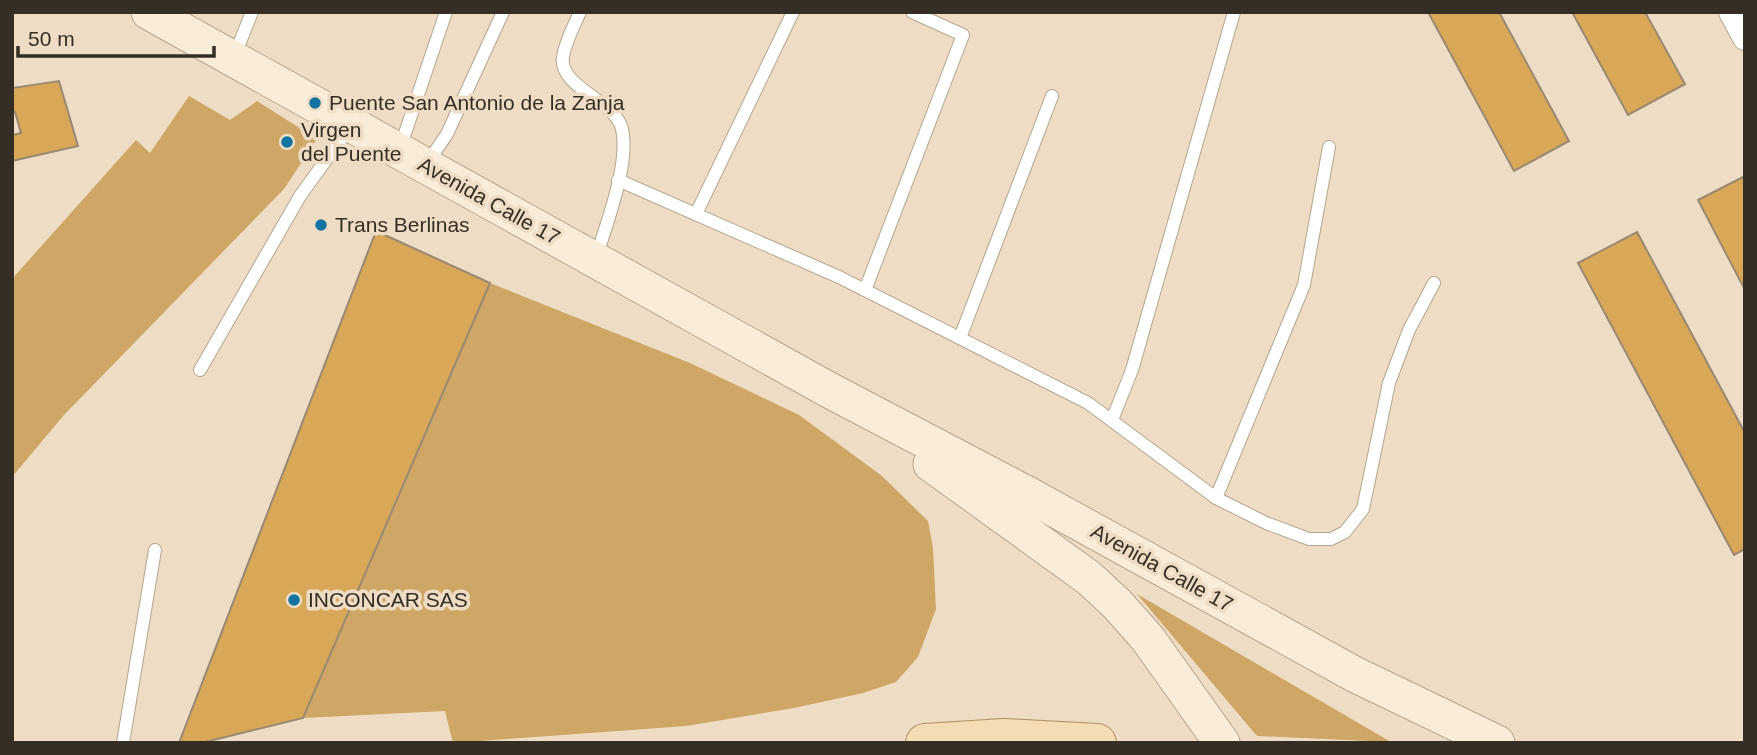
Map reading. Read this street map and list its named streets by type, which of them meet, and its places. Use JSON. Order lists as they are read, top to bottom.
{
  "streets": {
    "main road": ["Avenida Calle 17"]
  },
  "places": [
    "Puente San Antonio de la Zanja",
    "Virgen del Puente",
    "Trans Berlinas",
    "INCONCAR SAS"
  ],
  "scale_bar": "50 m"
}
